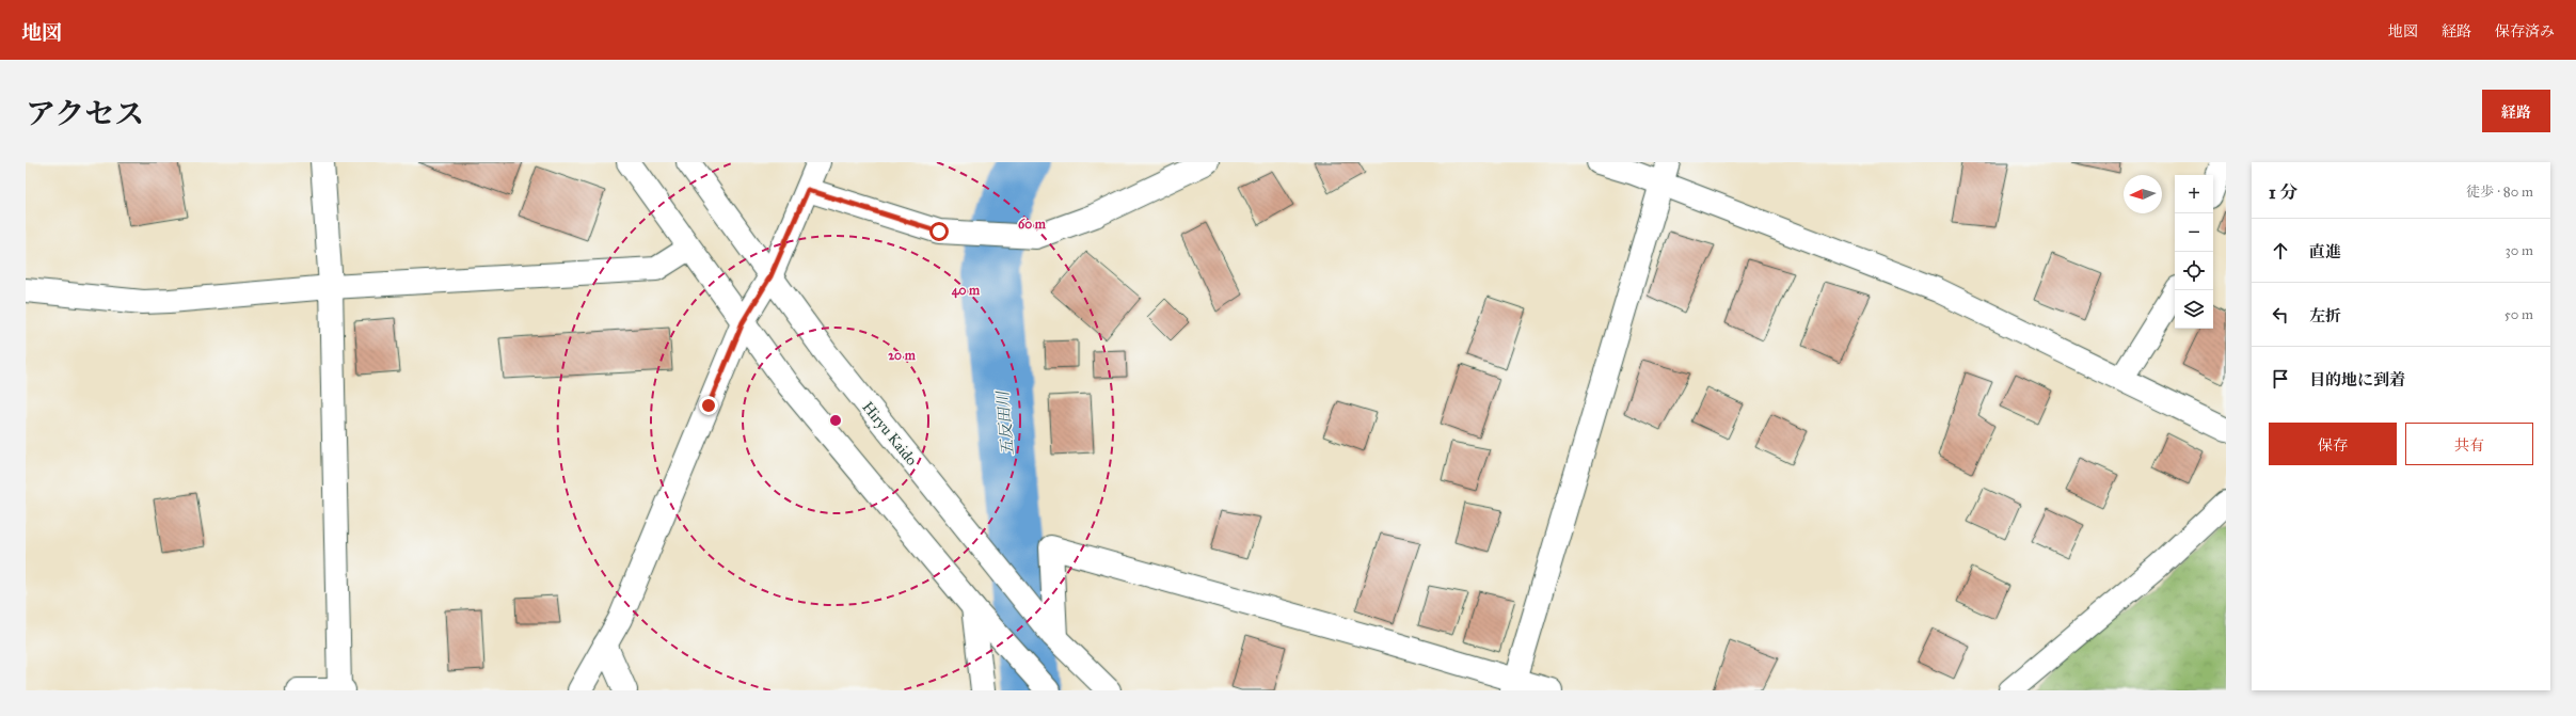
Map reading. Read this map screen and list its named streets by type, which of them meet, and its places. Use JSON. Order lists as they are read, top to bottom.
{
  "streets": {
    "main road": ["Hiryu Kaido"]
  },
  "water": ["五反田川"],
  "north": "left",
  "page": {
    "header": "地図",
    "nav": ["地図", "経路", "保存済み"],
    "title": "アクセス",
    "buttons": [
      "経路",
      ["保存", "共有"]
    ],
    "heading": ["1 分", "徒歩 · 80 m"],
    "map_buttons": ["+", "−"],
    "list": [
      ["直進", "30 m"],
      ["左折", "50 m"],
      "目的地に到着"
    ]
  },
  "rings": ["60 m", "40 m", "20 m"]
}
